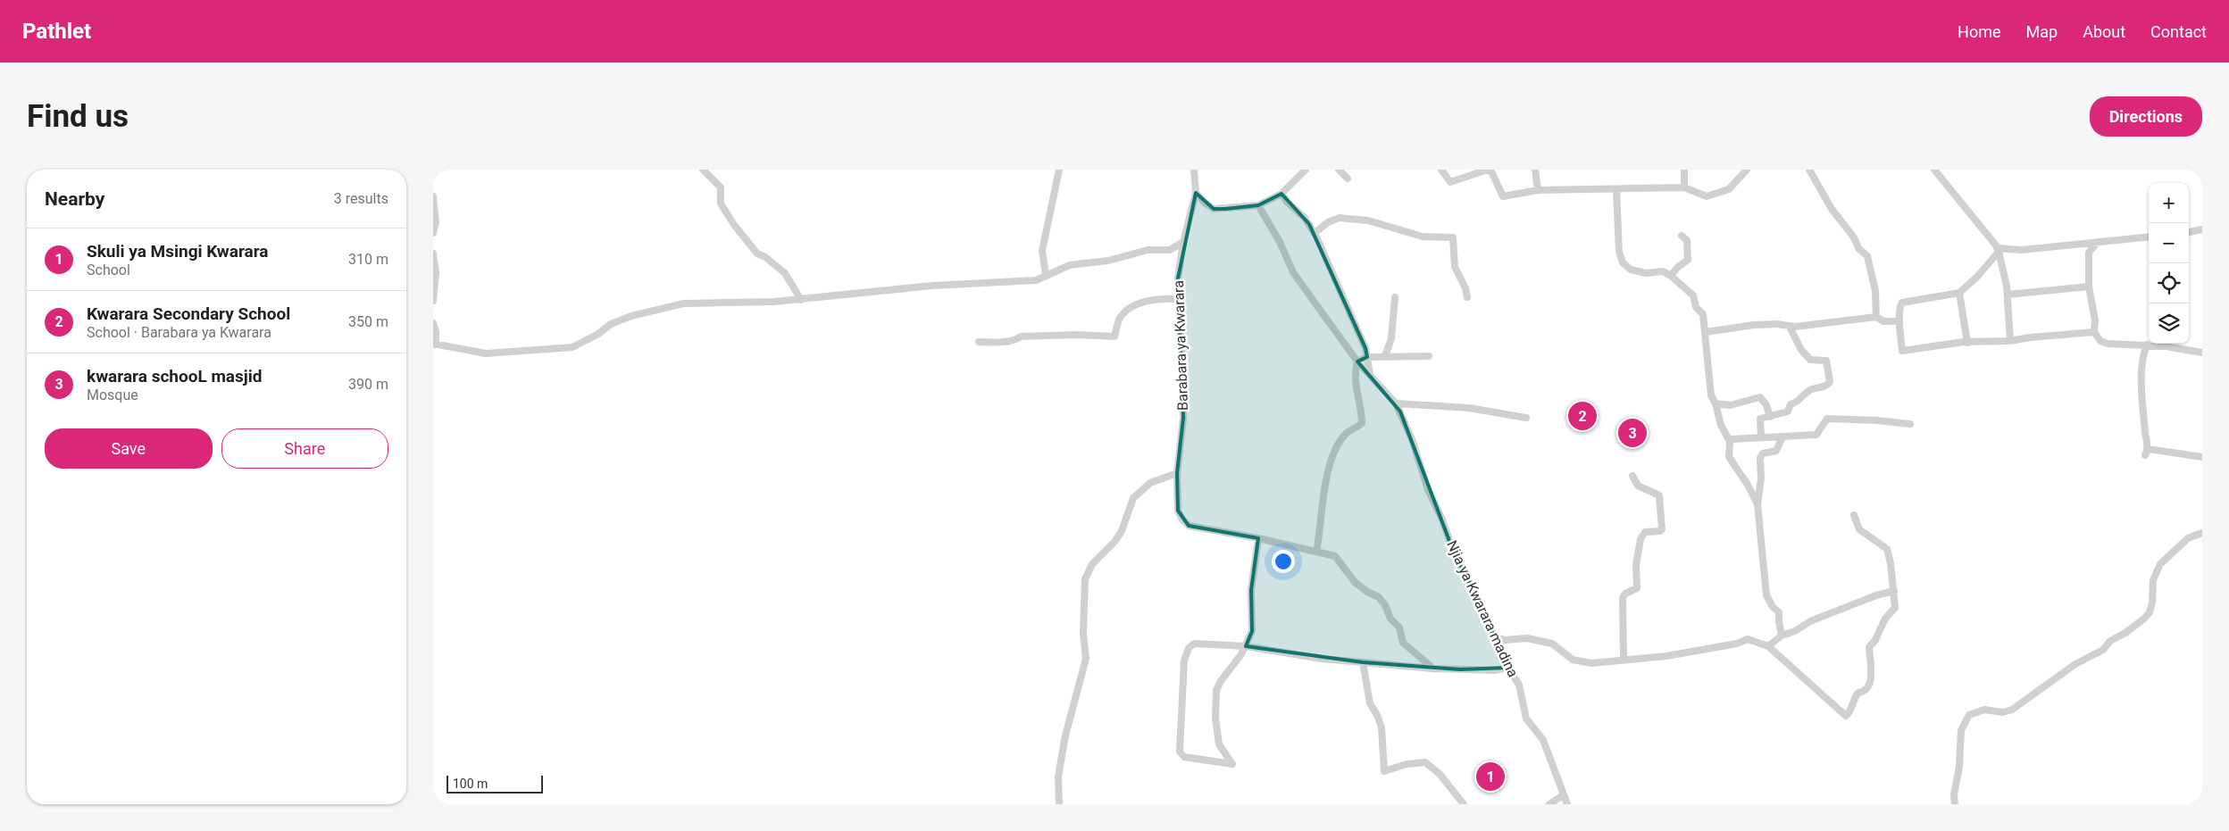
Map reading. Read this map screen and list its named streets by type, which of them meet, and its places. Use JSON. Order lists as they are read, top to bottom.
{
  "streets": {
    "street": ["Barabara ya Kwarara", "Njia ya Kwarara madina"]
  },
  "scale_bar": "100 m",
  "page": {
    "header": "Pathlet",
    "nav": [
      "Home",
      "Map",
      "About",
      "Contact"
    ],
    "buttons": [
      "Directions",
      ["Save", "Share"]
    ],
    "title": "Find us",
    "heading": ["Nearby", "3 results"],
    "map_buttons": ["+", "−"],
    "list": [
      {
        "mark": "1",
        "name": "Skuli ya Msingi Kwarara",
        "note": "School",
        "value": "310 m"
      },
      {
        "mark": "2",
        "name": "Kwarara Secondary School",
        "note": "School · Barabara ya Kwarara",
        "value": "350 m"
      },
      {
        "mark": "3",
        "name": "kwarara schooL masjid",
        "note": "Mosque",
        "value": "390 m"
      }
    ],
    "pins": ["2", "3", "1"],
    "scale": "100 m"
  }
}
